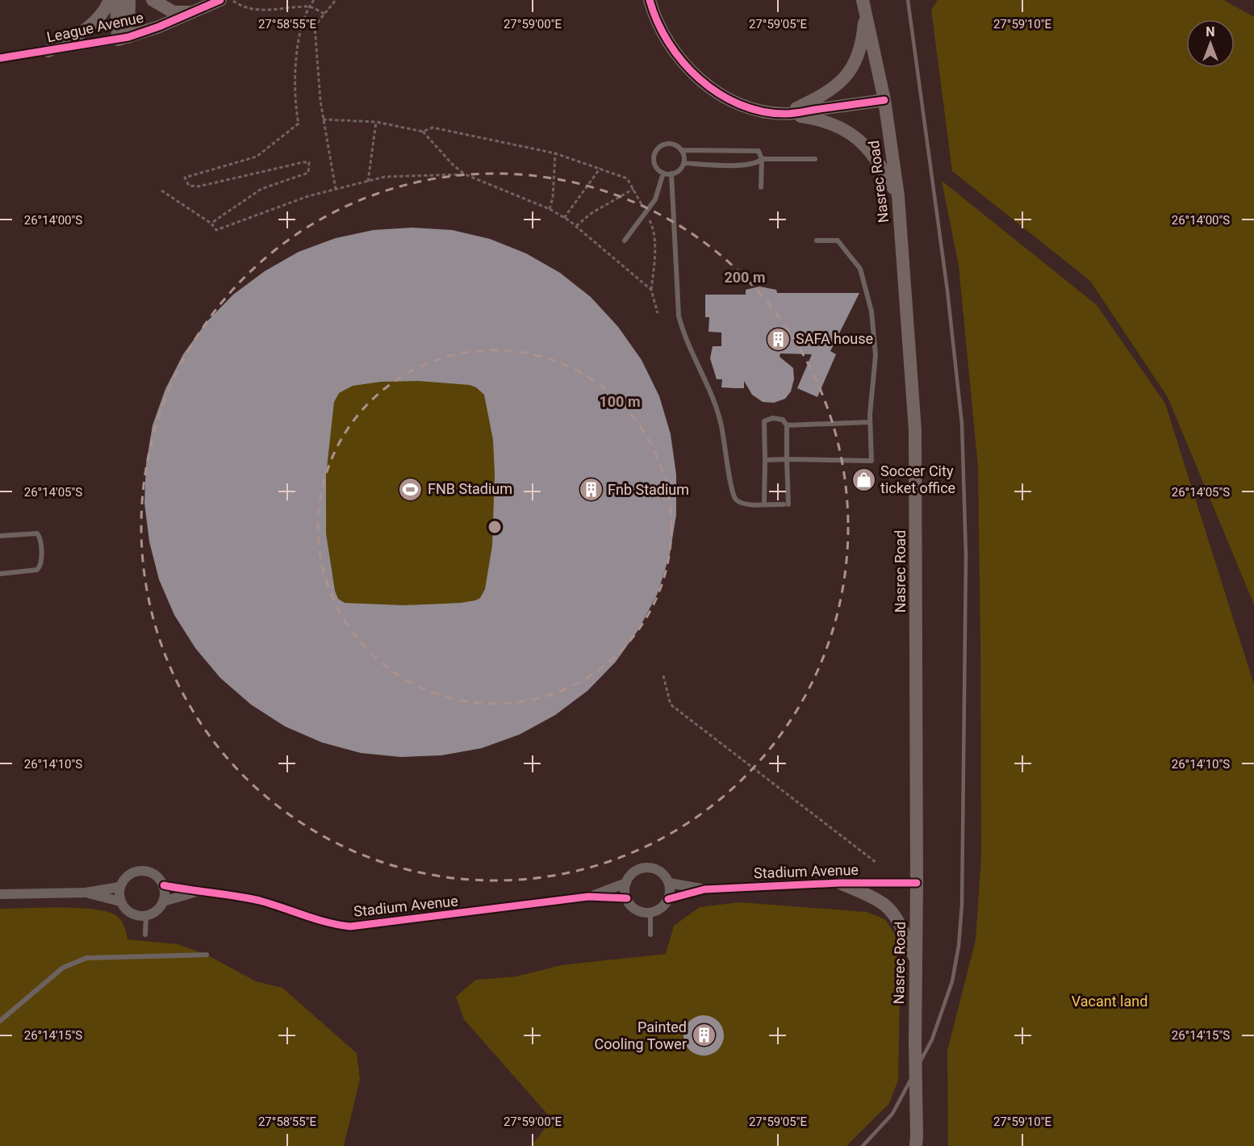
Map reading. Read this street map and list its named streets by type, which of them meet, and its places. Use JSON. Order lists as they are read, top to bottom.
{
  "streets": {
    "main road": ["League Avenue", "Nasrec Road"],
    "street": ["Stadium Avenue"]
  },
  "crossings": [
    ["Nasrec Road", "Stadium Avenue"]
  ],
  "parks": ["Vacant land"],
  "places": {
    "building": ["SAFA house", "Fnb Stadium", "Painted Cooling Tower"],
    "shop": ["Soccer City ticket office"],
    "sports": ["FNB Stadium"]
  },
  "north": "top",
  "coordinates": [
    "27°58'55\"E",
    "27°59'00\"E",
    "27°59'05\"E",
    "27°59'10\"E",
    "26°14'00\"S",
    "26°14'05\"S",
    "26°14'10\"S",
    "26°14'15\"S"
  ],
  "rings": ["200 m", "100 m"]
}
